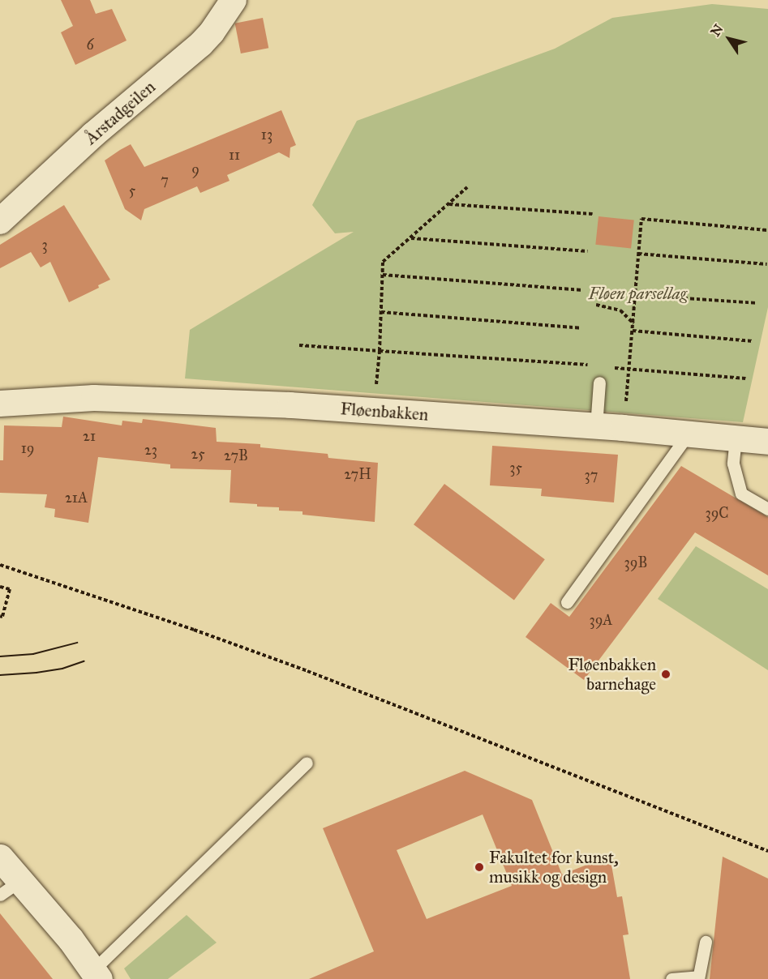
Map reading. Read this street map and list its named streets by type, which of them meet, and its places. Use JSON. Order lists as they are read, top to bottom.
{
  "streets": {
    "street": ["Årstadgeilen", "Fløenbakken"]
  },
  "parks": ["Fløen parsellag"],
  "places": ["Fløenbakken barnehage", "Fakultet for kunst, musikk og design"],
  "house_numbers": [
    "6",
    "13",
    "11",
    "9",
    "7",
    "5",
    "3",
    "21",
    "19",
    "23",
    "25",
    "27B",
    "35",
    "27H",
    "37",
    "21A",
    "39C",
    "39B",
    "39A"
  ],
  "north": "top left"
}
